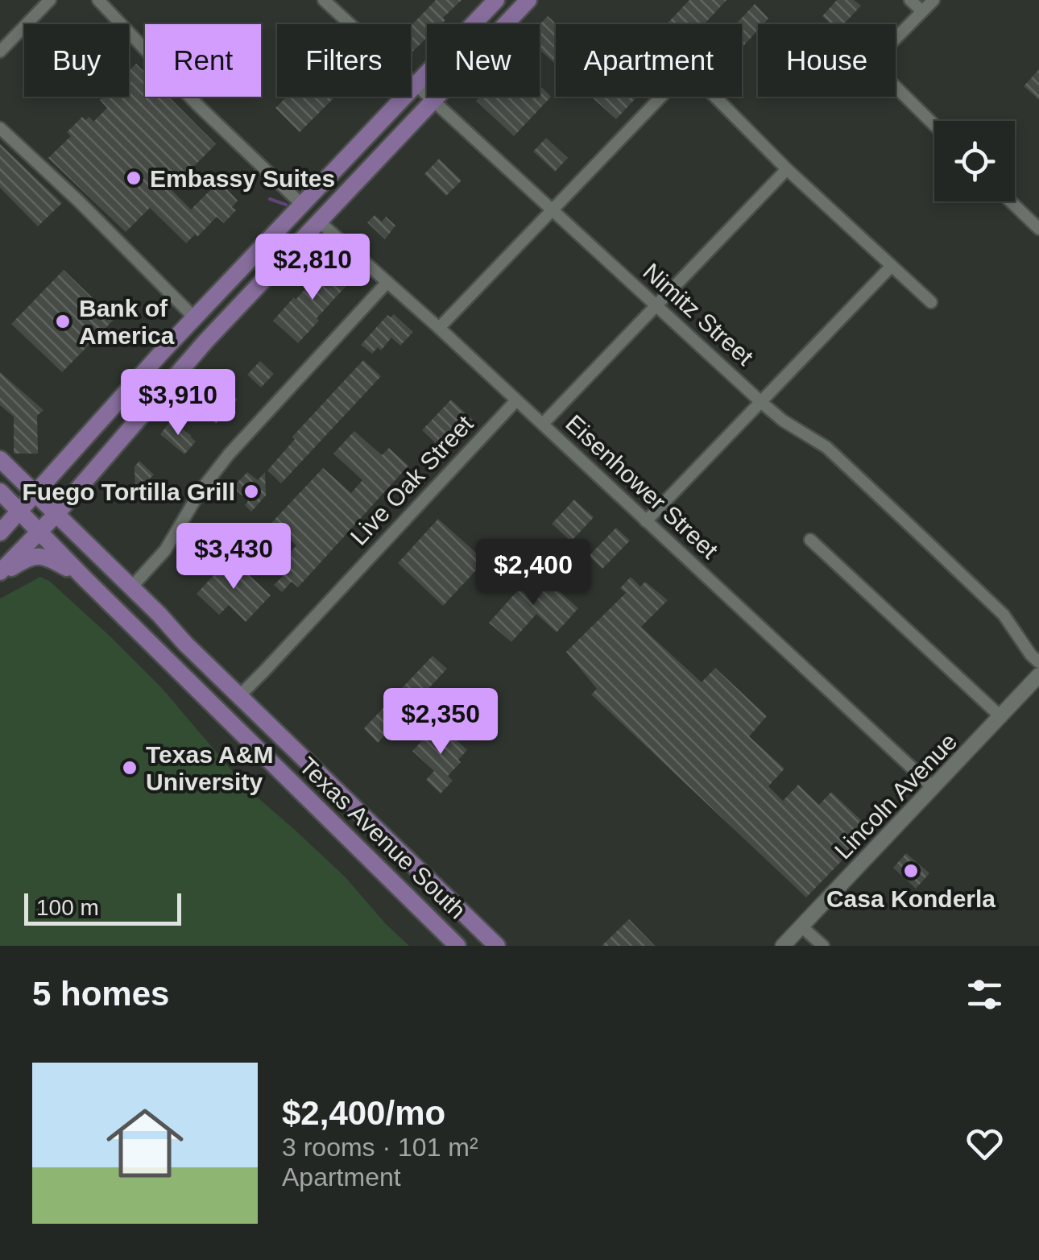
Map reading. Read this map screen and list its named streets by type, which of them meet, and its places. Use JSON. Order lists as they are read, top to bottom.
{
  "streets": {
    "main road": ["Texas Avenue South"],
    "street": [
      "Nimitz Street",
      "Live Oak Street",
      "Eisenhower Street",
      "Lincoln Avenue"
    ]
  },
  "crossings": [
    ["Live Oak Street", "Eisenhower Street"],
    ["Live Oak Street", "Texas Avenue South"],
    ["Eisenhower Street", "Lincoln Avenue"]
  ],
  "places": [
    "Embassy Suites",
    "Bank of America",
    "Fuego Tortilla Grill",
    "Texas A&M University",
    "Casa Konderla"
  ],
  "scale_bar": "100 m",
  "page": {
    "chip": [
      "Buy",
      "Rent",
      "Filters",
      "New",
      "Apartment",
      "House"
    ],
    "price": [
      "$2,810",
      "$3,910",
      "$3,430",
      "$2,400",
      "$2,350"
    ],
    "scale": "100 m",
    "heading": "5 homes",
    "list": [
      {
        "name": "$2,400/mo",
        "note": "3 rooms · 101 m² · Apartment"
      }
    ]
  }
}
